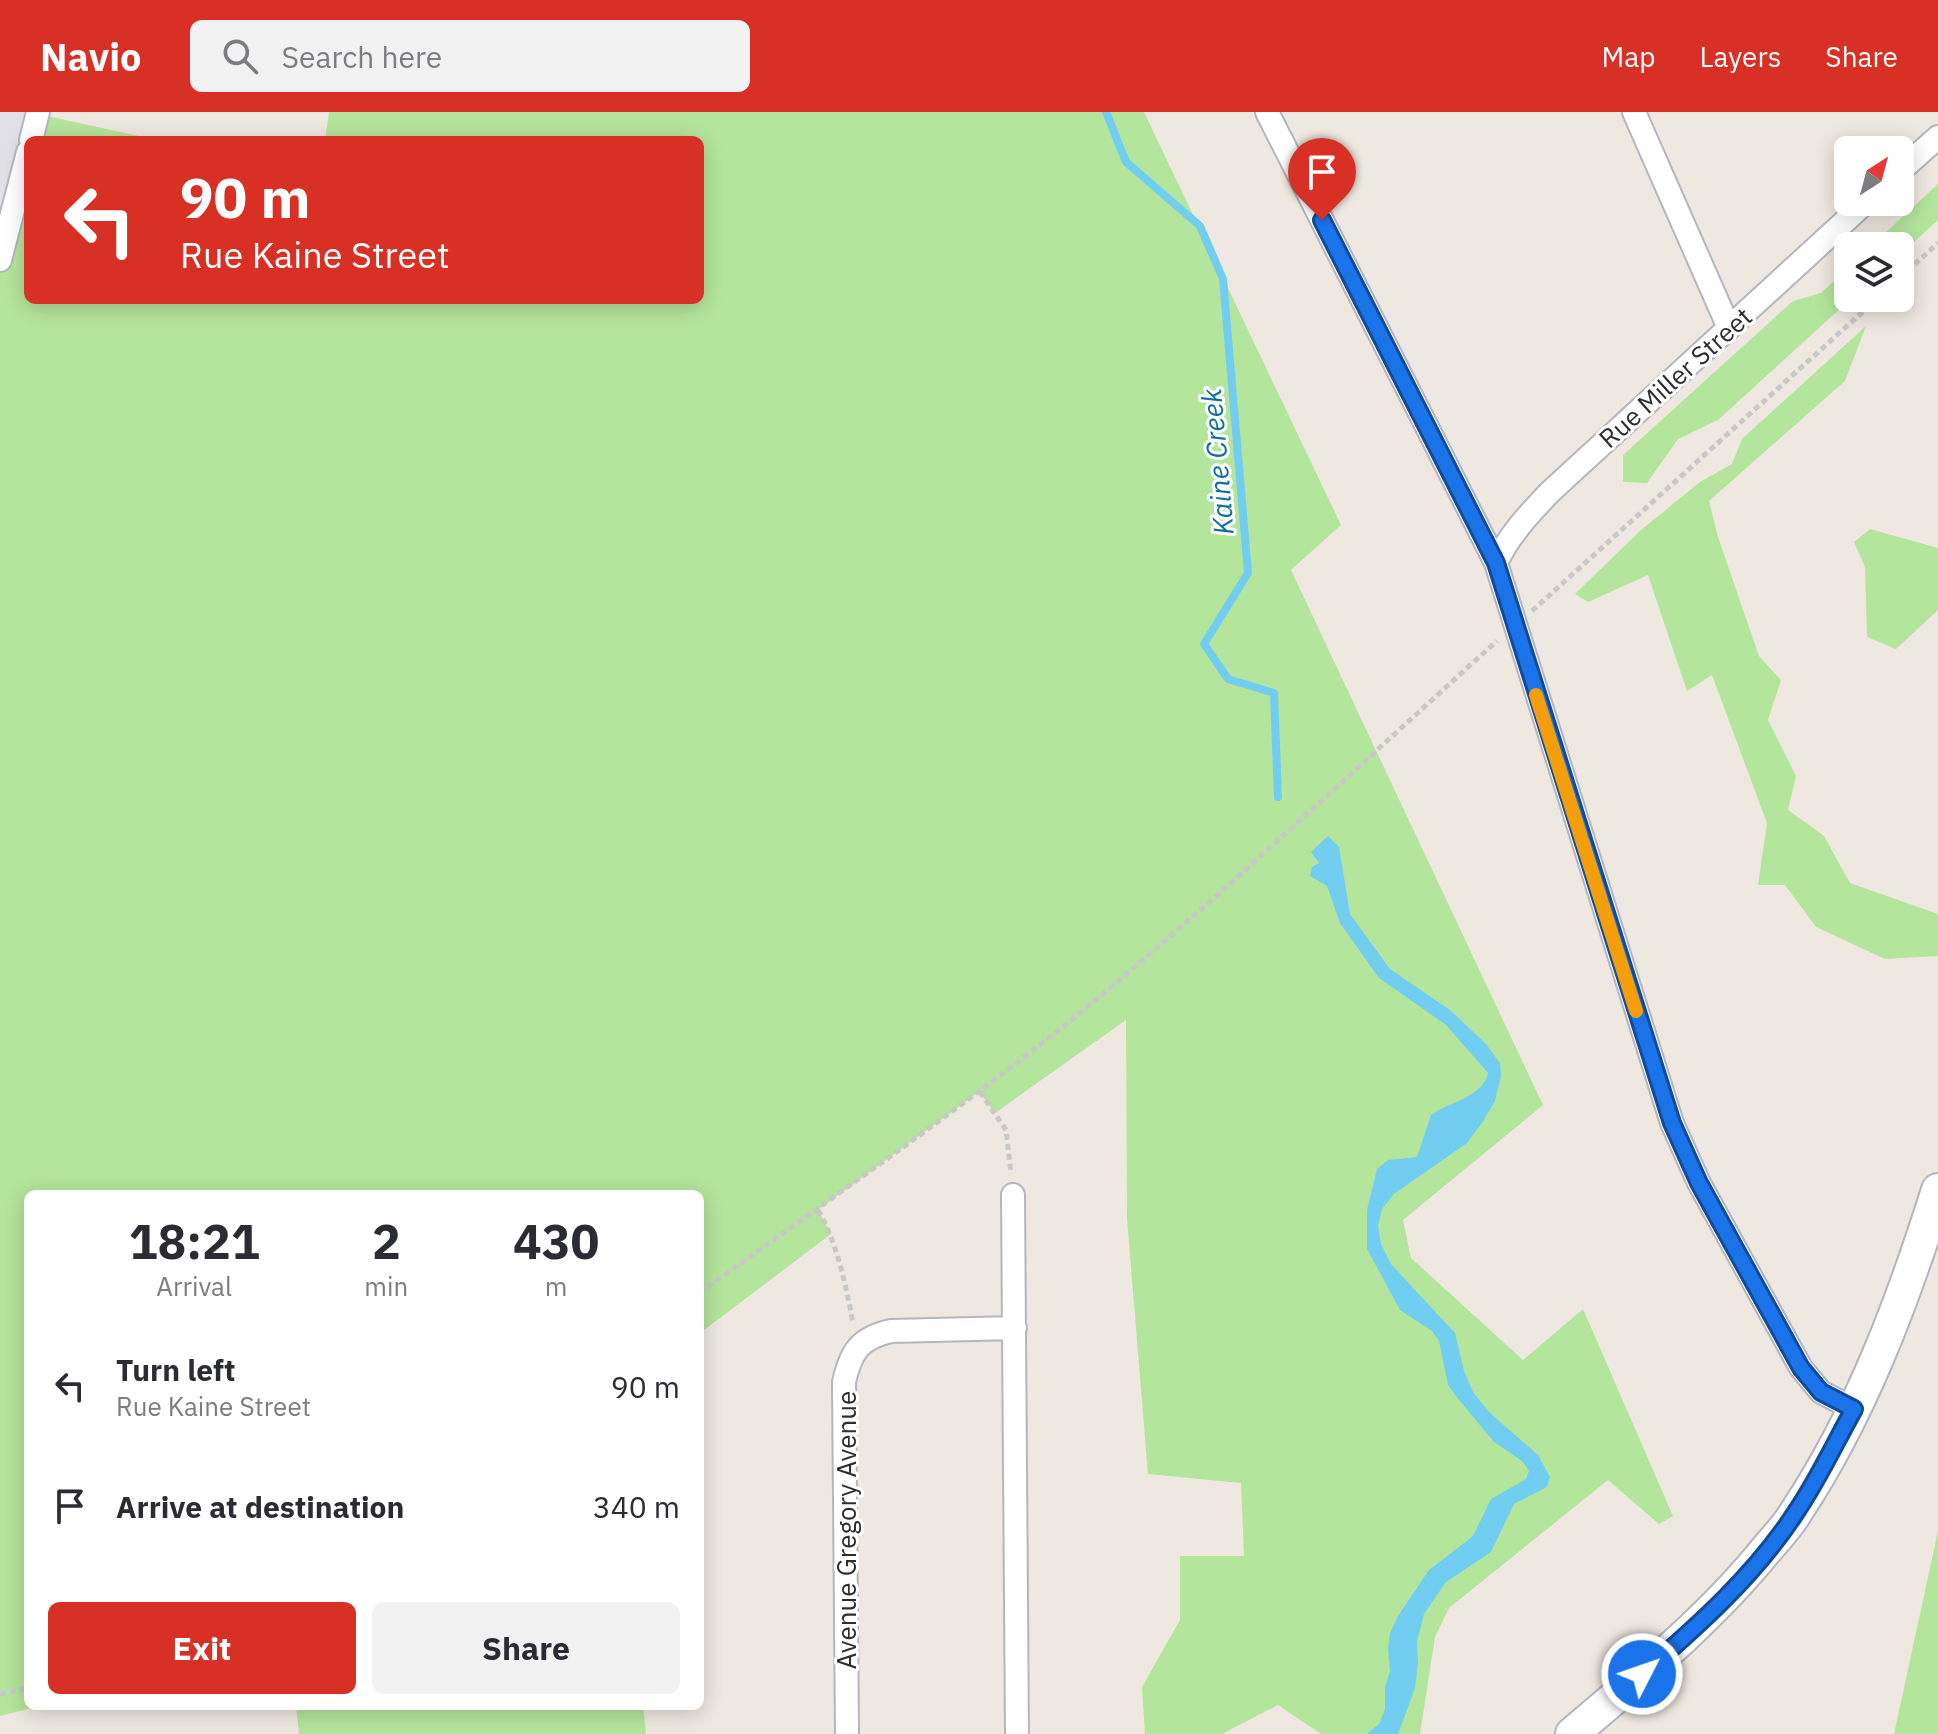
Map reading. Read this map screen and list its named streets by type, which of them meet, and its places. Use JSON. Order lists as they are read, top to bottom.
{
  "streets": {
    "street": ["Rue Miller Street", "Avenue Gregory Avenue"]
  },
  "water": ["Kaine Creek"],
  "north": "top right",
  "page": {
    "header": "Navio",
    "search": "Search here",
    "nav": ["Map", "Layers", "Share"],
    "turn": ["90 m", "Rue Kaine Street"],
    "eta": [
      "18:21",
      "Arrival",
      "2",
      "min",
      "430",
      "m"
    ],
    "list": [
      {
        "name": "Turn left",
        "note": "Rue Kaine Street",
        "value": "90 m"
      },
      {
        "name": "Arrive at destination",
        "value": "340 m"
      }
    ],
    "buttons": ["Exit", "Share"]
  }
}
